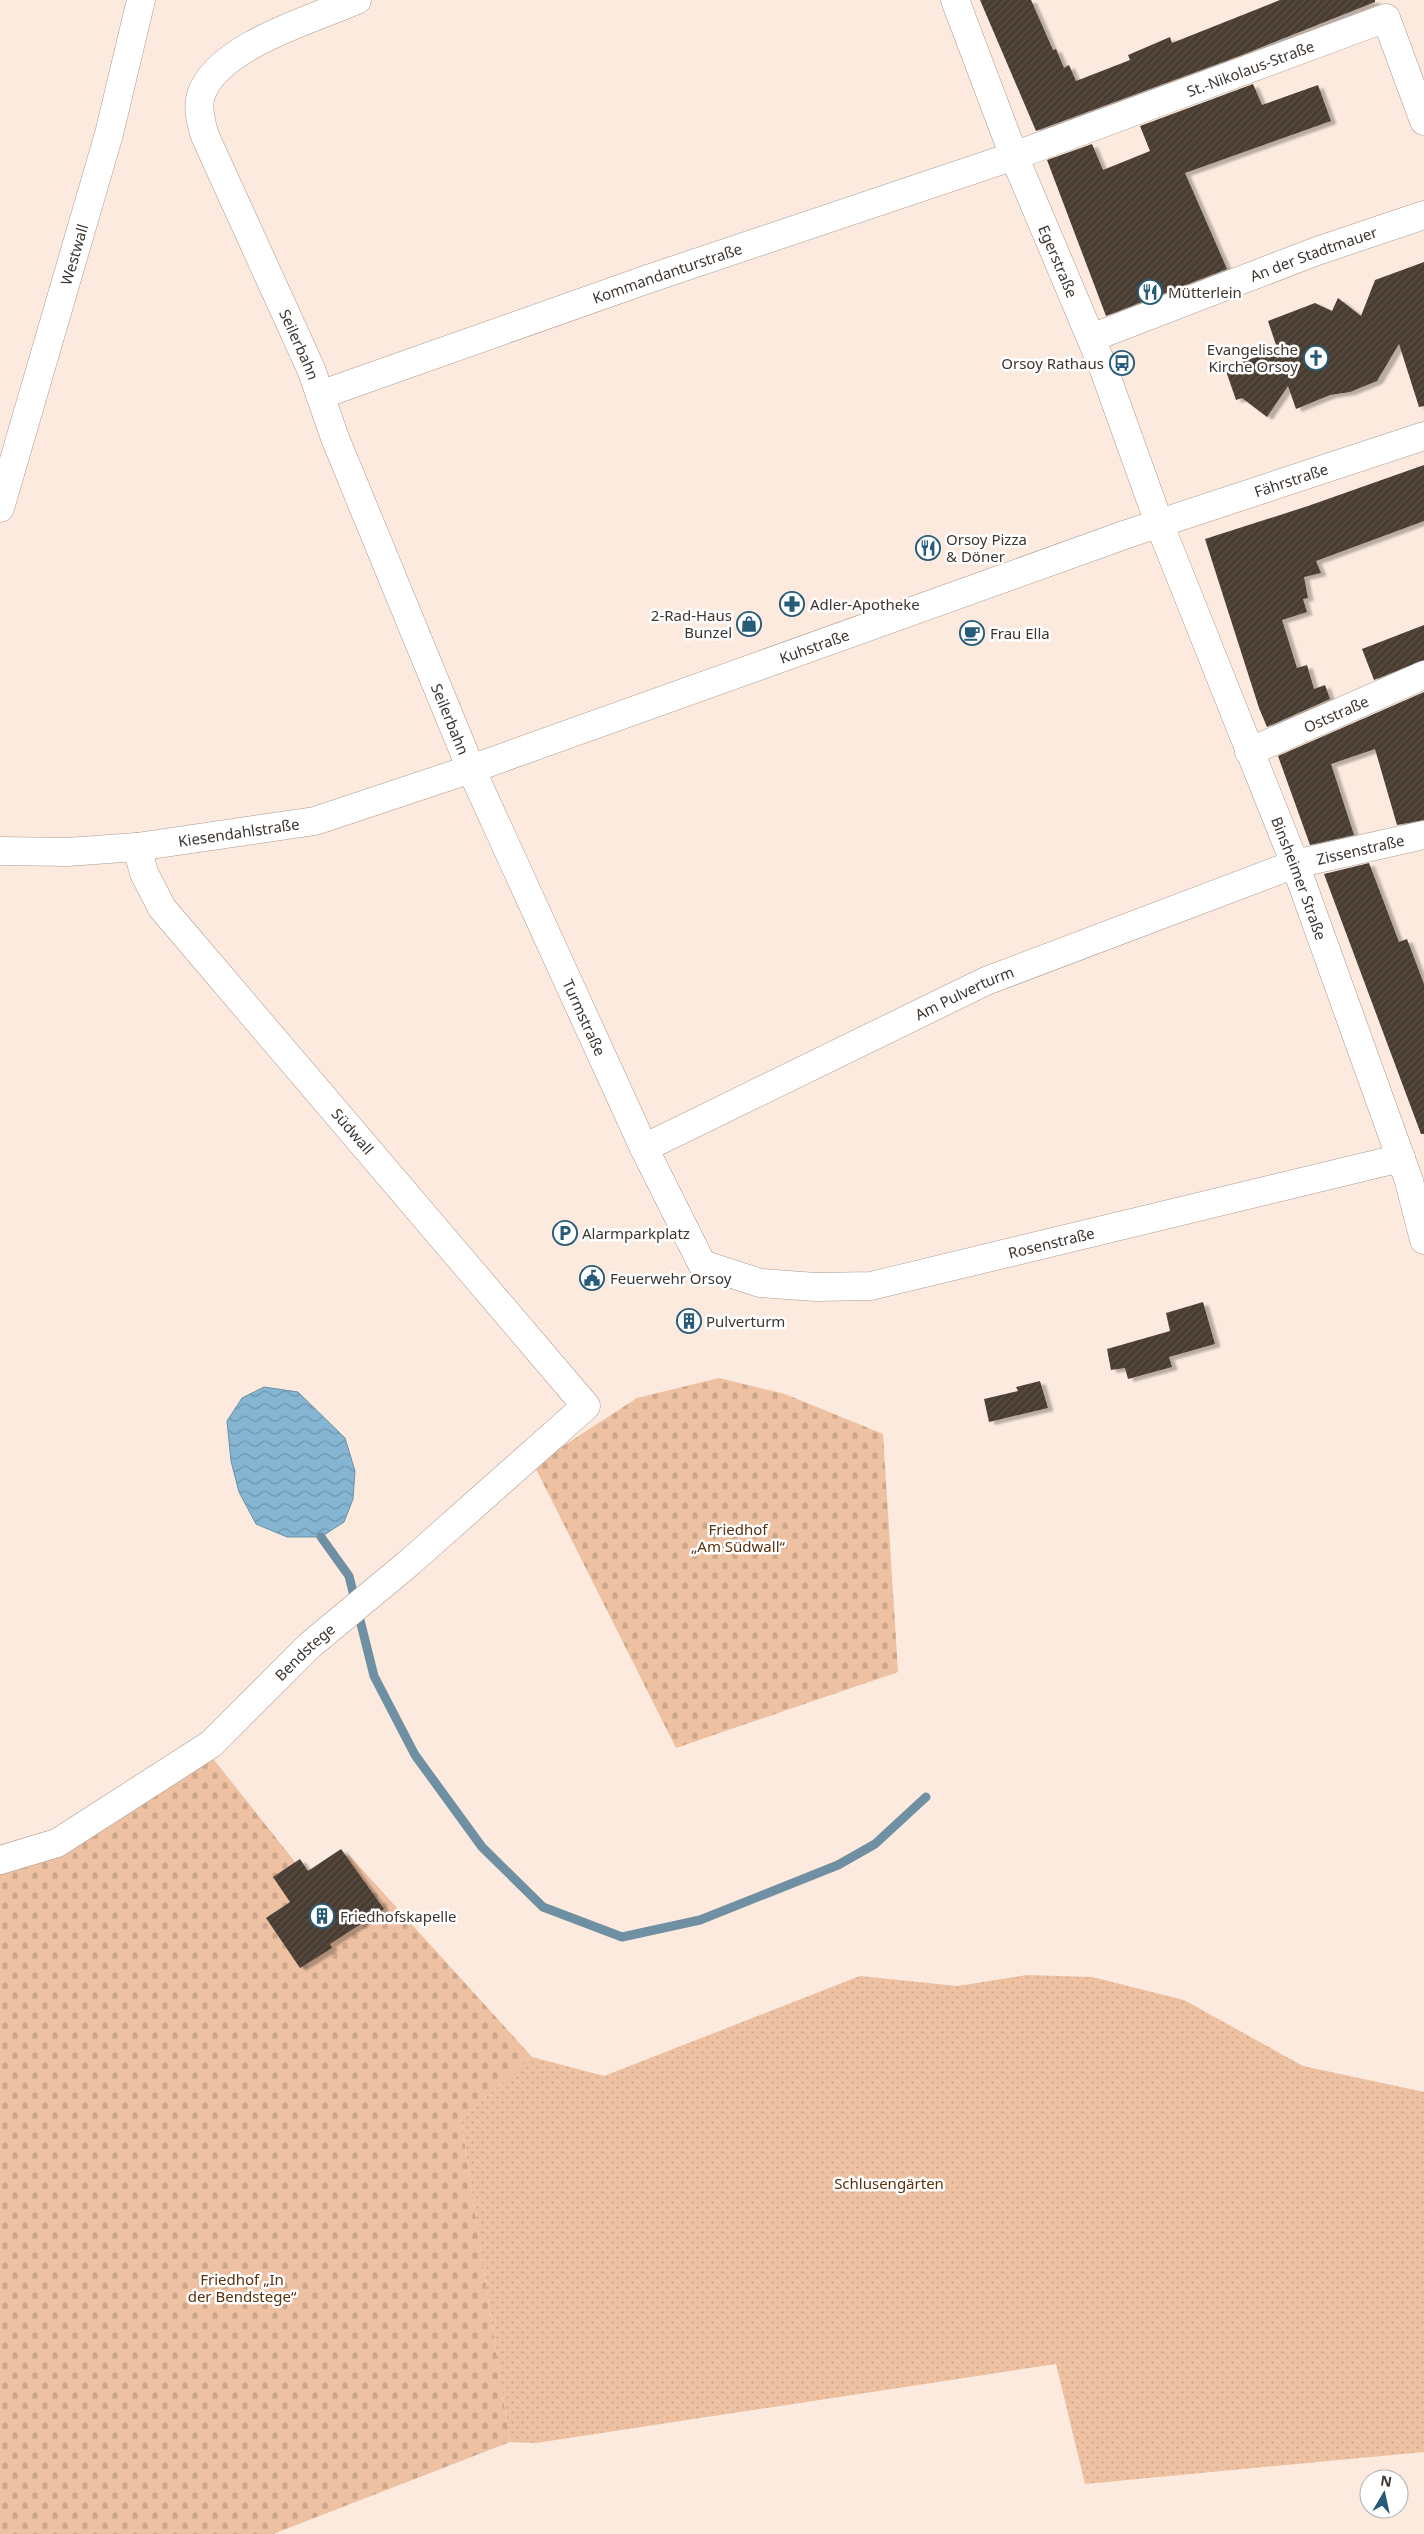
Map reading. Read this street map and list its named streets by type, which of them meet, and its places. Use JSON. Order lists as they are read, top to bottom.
{
  "streets": {
    "street": [
      "St.-Nikolaus-Straße",
      "Westwall",
      "An der Stadtmauer",
      "Egerstraße",
      "Kommandanturstraße",
      "Seilerbahn",
      "Fährstraße",
      "Kuhstraße",
      "Oststraße",
      "Kiesendahlstraße",
      "Zissenstraße",
      "Binsheimer Straße",
      "Am Pulverturm",
      "Turmstraße",
      "Südwall",
      "Rosenstraße",
      "Bendstege"
    ]
  },
  "crossings": [
    ["St.-Nikolaus-Straße", "Egerstraße"],
    ["St.-Nikolaus-Straße", "Kommandanturstraße"],
    ["An der Stadtmauer", "Egerstraße"],
    ["Egerstraße", "Kommandanturstraße"],
    ["Egerstraße", "Fährstraße"],
    ["Egerstraße", "Kuhstraße"],
    ["Egerstraße", "Binsheimer Straße"],
    ["Kommandanturstraße", "Seilerbahn"],
    ["Seilerbahn", "Kuhstraße"],
    ["Seilerbahn", "Kiesendahlstraße"],
    ["Seilerbahn", "Turmstraße"],
    ["Fährstraße", "Kuhstraße"],
    ["Fährstraße", "Binsheimer Straße"],
    ["Kuhstraße", "Kiesendahlstraße"],
    ["Kuhstraße", "Binsheimer Straße"],
    ["Kuhstraße", "Turmstraße"],
    ["Oststraße", "Binsheimer Straße"],
    ["Kiesendahlstraße", "Turmstraße"],
    ["Kiesendahlstraße", "Südwall"],
    ["Zissenstraße", "Binsheimer Straße"],
    ["Zissenstraße", "Am Pulverturm"],
    ["Binsheimer Straße", "Am Pulverturm"],
    ["Binsheimer Straße", "Rosenstraße"],
    ["Am Pulverturm", "Turmstraße"],
    ["Turmstraße", "Rosenstraße"],
    ["Südwall", "Bendstege"]
  ],
  "parks": ["Friedhof „Am Südwall“", "Schlusengärten", "Friedhof „In der Bendstege“"],
  "places": {
    "restaurant": ["Mütterlein", "Orsoy Pizza & Döner"],
    "church": ["Evangelische Kirche Orsoy"],
    "bus stop": ["Orsoy Rathaus"],
    "pharmacy": ["Adler-Apotheke"],
    "shop": ["2-Rad-Haus Bunzel"],
    "cafe": ["Frau Ella"],
    "parking": ["Alarmparkplatz"],
    "public building": ["Feuerwehr Orsoy"],
    "building": ["Pulverturm", "Friedhofskapelle"]
  },
  "north": "top"
}
